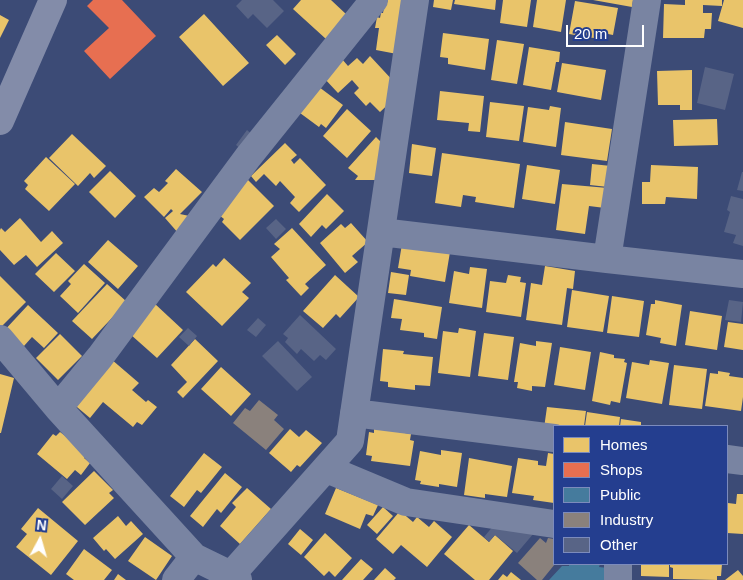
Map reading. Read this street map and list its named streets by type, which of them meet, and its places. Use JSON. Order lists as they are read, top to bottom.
{
  "legend": [
    "Homes",
    "Shops",
    "Public",
    "Industry",
    "Other"
  ],
  "scale_bar": "20 m",
  "north": "top"
}
